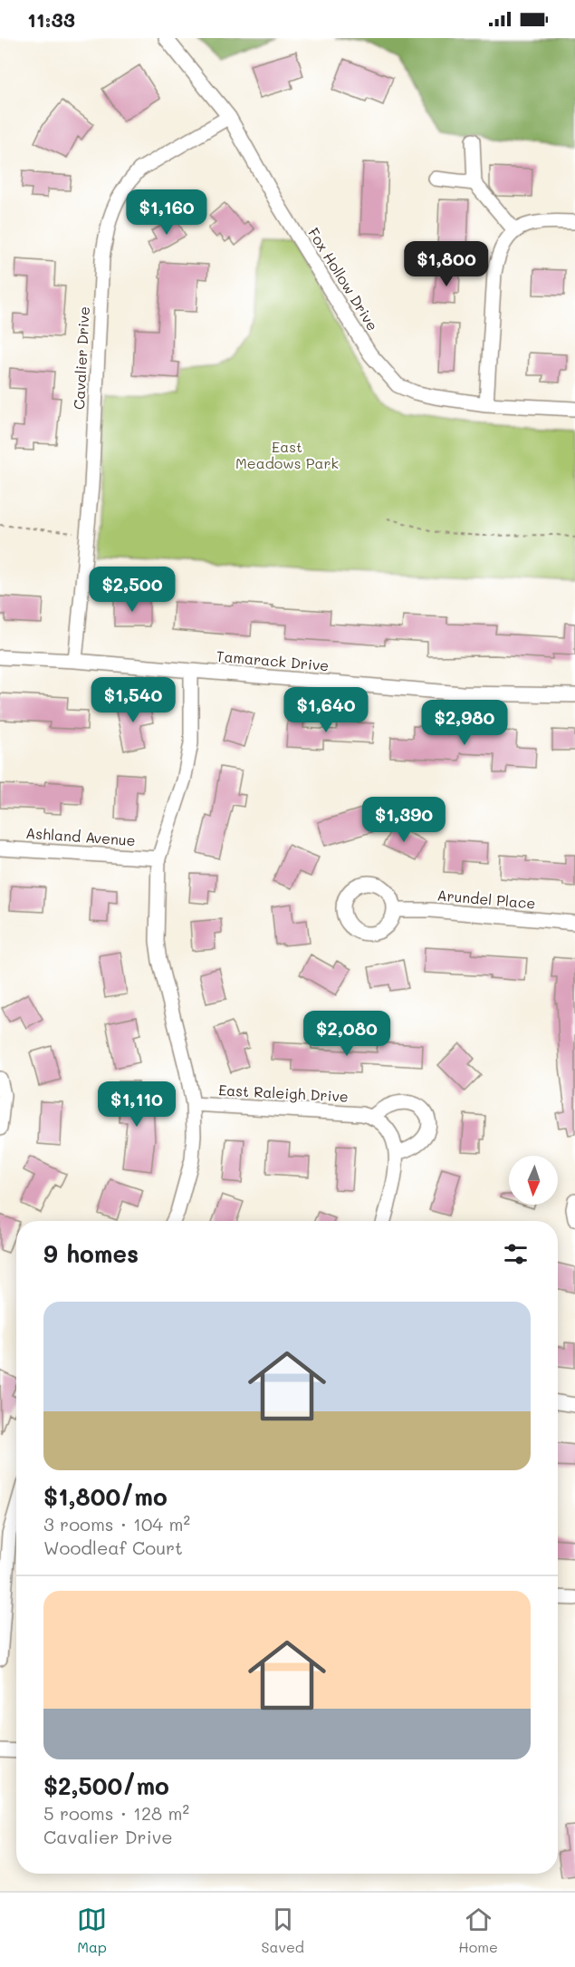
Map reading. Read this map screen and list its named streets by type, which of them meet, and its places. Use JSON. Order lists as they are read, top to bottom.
{
  "streets": {
    "street": [
      "Fox Hollow Drive",
      "Cavalier Drive",
      "Tamarack Drive",
      "Ashland Avenue",
      "Arundel Place",
      "East Raleigh Drive"
    ]
  },
  "crossings": [
    ["Fox Hollow Drive", "Cavalier Drive"],
    ["Cavalier Drive", "Tamarack Drive"]
  ],
  "parks": ["East Meadows Park"],
  "north": "bottom",
  "page": {
    "status": "11:33",
    "price": [
      "$1,160",
      "$1,800",
      "$2,500",
      "$1,540",
      "$1,640",
      "$2,980",
      "$1,390",
      "$2,080",
      "$1,110"
    ],
    "heading": "9 homes",
    "list": [
      {
        "name": "$1,800/mo",
        "note": "3 rooms · 104 m² · Woodleaf Court"
      },
      {
        "name": "$2,500/mo",
        "note": "5 rooms · 128 m² · Cavalier Drive"
      }
    ],
    "tabs": ["Map", "Saved", "Home"]
  }
}
